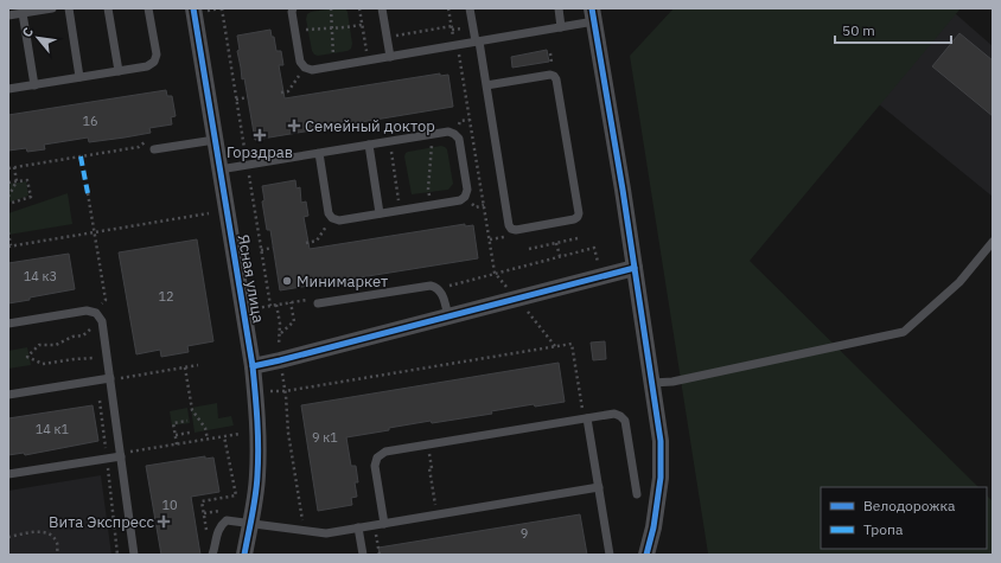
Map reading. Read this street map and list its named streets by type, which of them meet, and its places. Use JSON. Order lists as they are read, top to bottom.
{
  "streets": {
    "street": ["Ясная улица"]
  },
  "places": {
    "health": ["Семейный доктор", "Горздрав", "Вита Экспресс"],
    "other": ["Минимаркет"]
  },
  "house_numbers": [
    "16",
    "14 к3",
    "12",
    "14 к1",
    "9 к1",
    "10",
    "9"
  ],
  "legend": ["Велодорожка", "Тропа"],
  "scale_bar": "50 m",
  "north": "top left"
}
